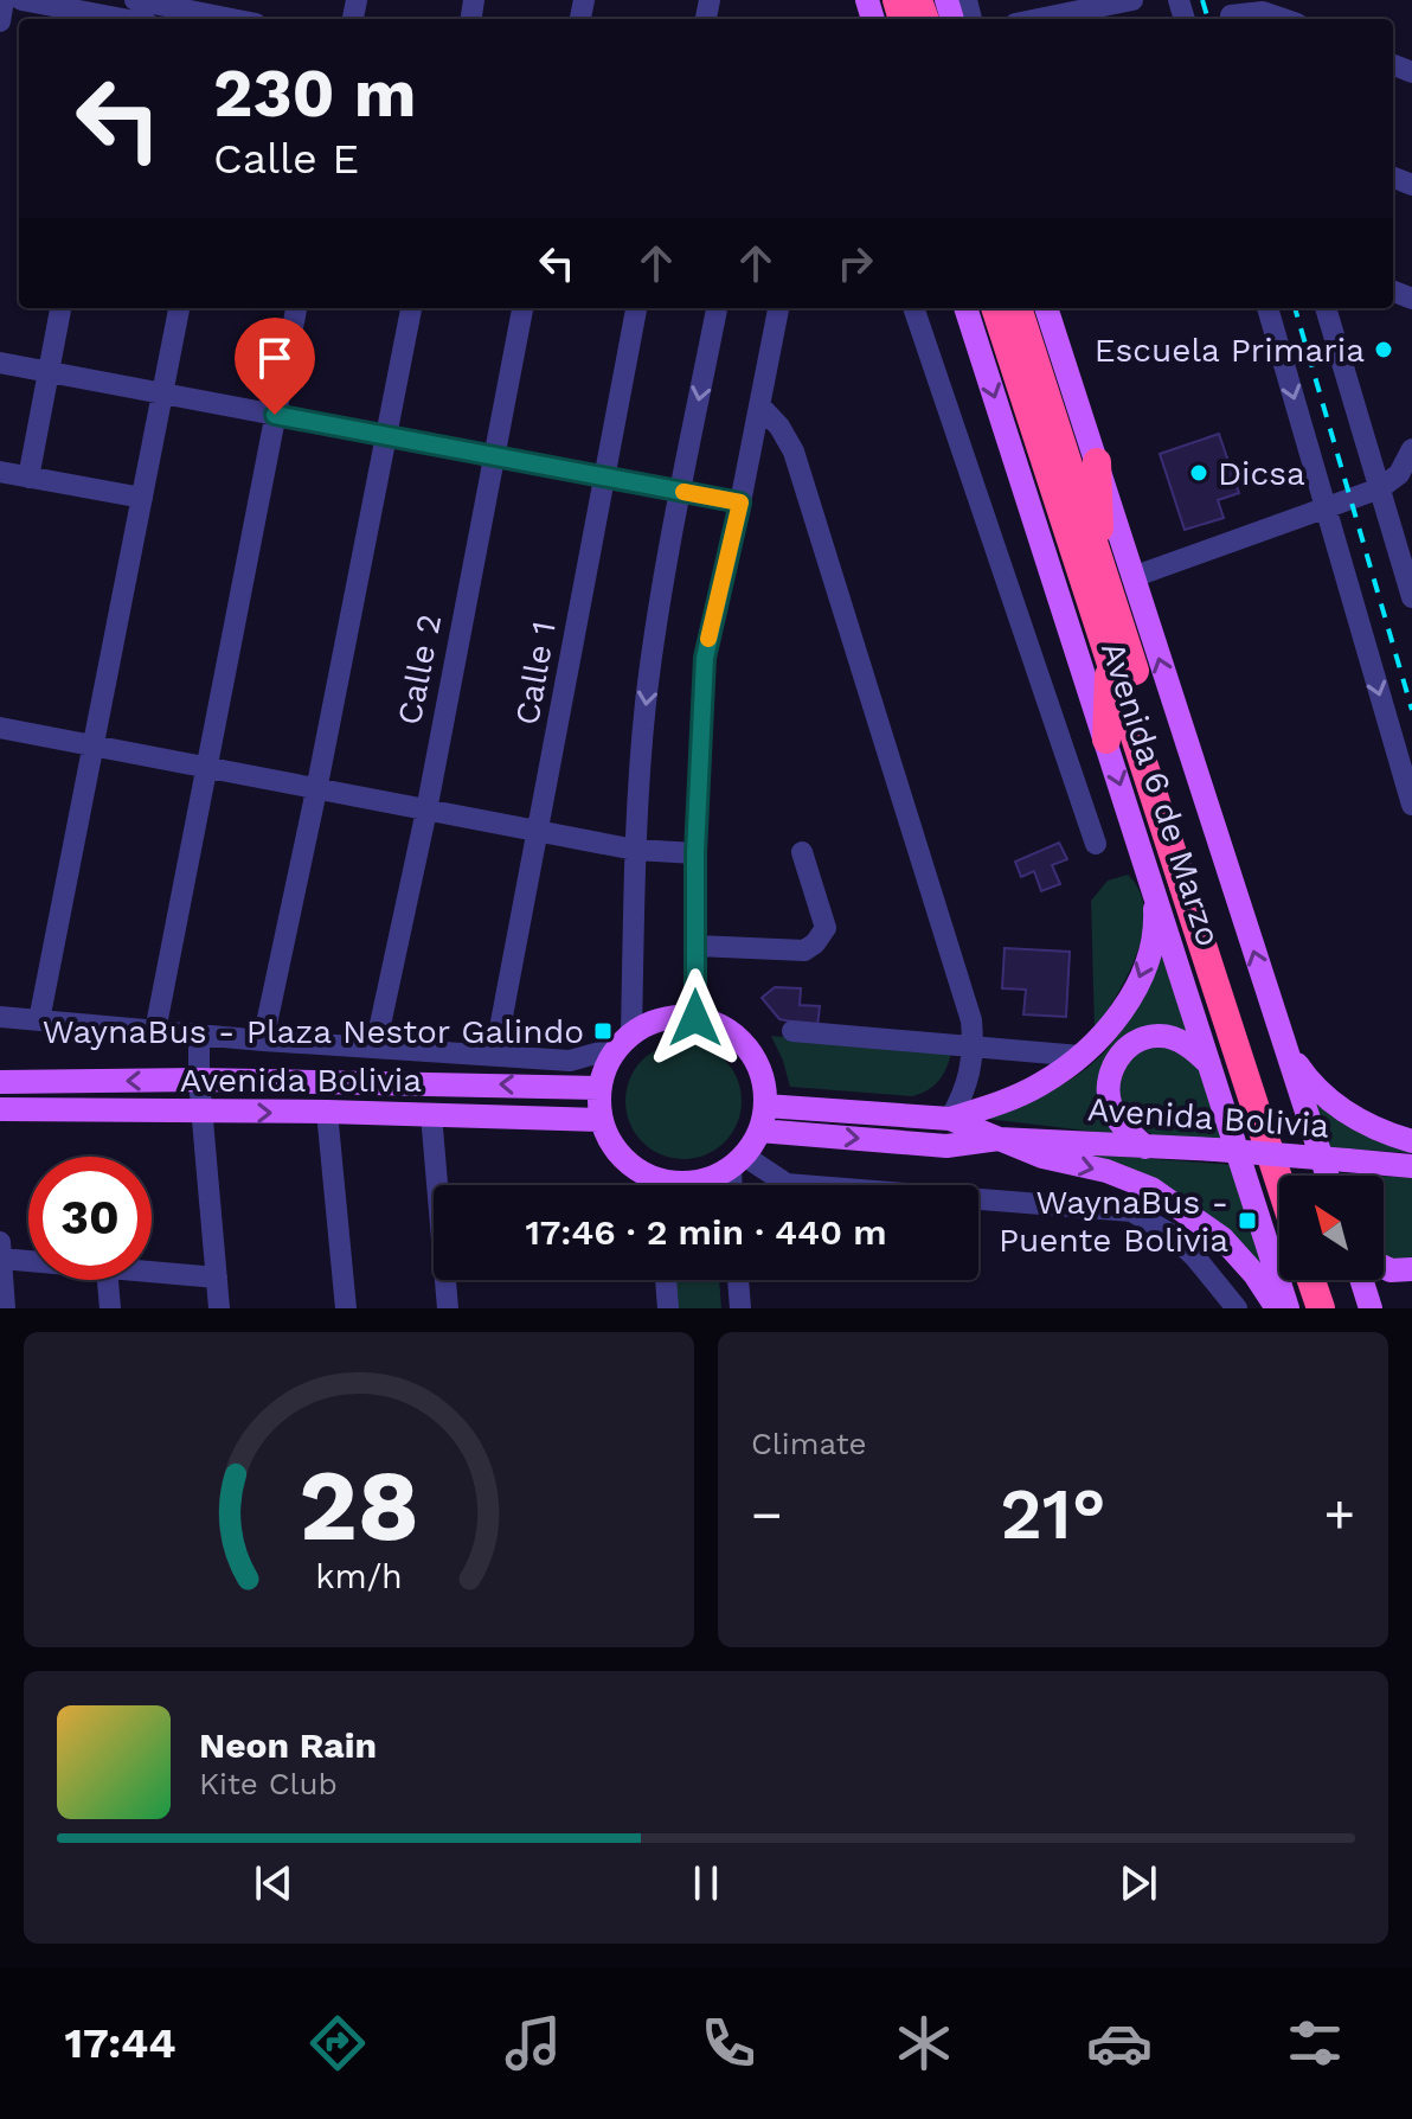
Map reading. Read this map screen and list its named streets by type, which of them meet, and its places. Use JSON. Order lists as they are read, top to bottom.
{
  "streets": {
    "highway": ["Avenida 6 de Marzo"],
    "main road": ["Avenida Bolivia"],
    "street": ["Calle 2", "Calle 1"]
  },
  "places": {
    "other": ["Escuela Primaria", "Dicsa"],
    "transit": ["WaynaBus - Plaza Nestor Galindo", "WaynaBus - Puente Bolivia"]
  },
  "north": "top left",
  "page": {
    "turn": ["230 m", "Calle E"],
    "limit": "30",
    "trip": "17:46 · 2 min · 440 m",
    "tile": "Climate",
    "heat": ["−", "21°", "+"],
    "song": ["Neon Rain", "Kite Club"],
    "tabs": "17:44",
    "gauge": ["28", "km/h"]
  }
}
